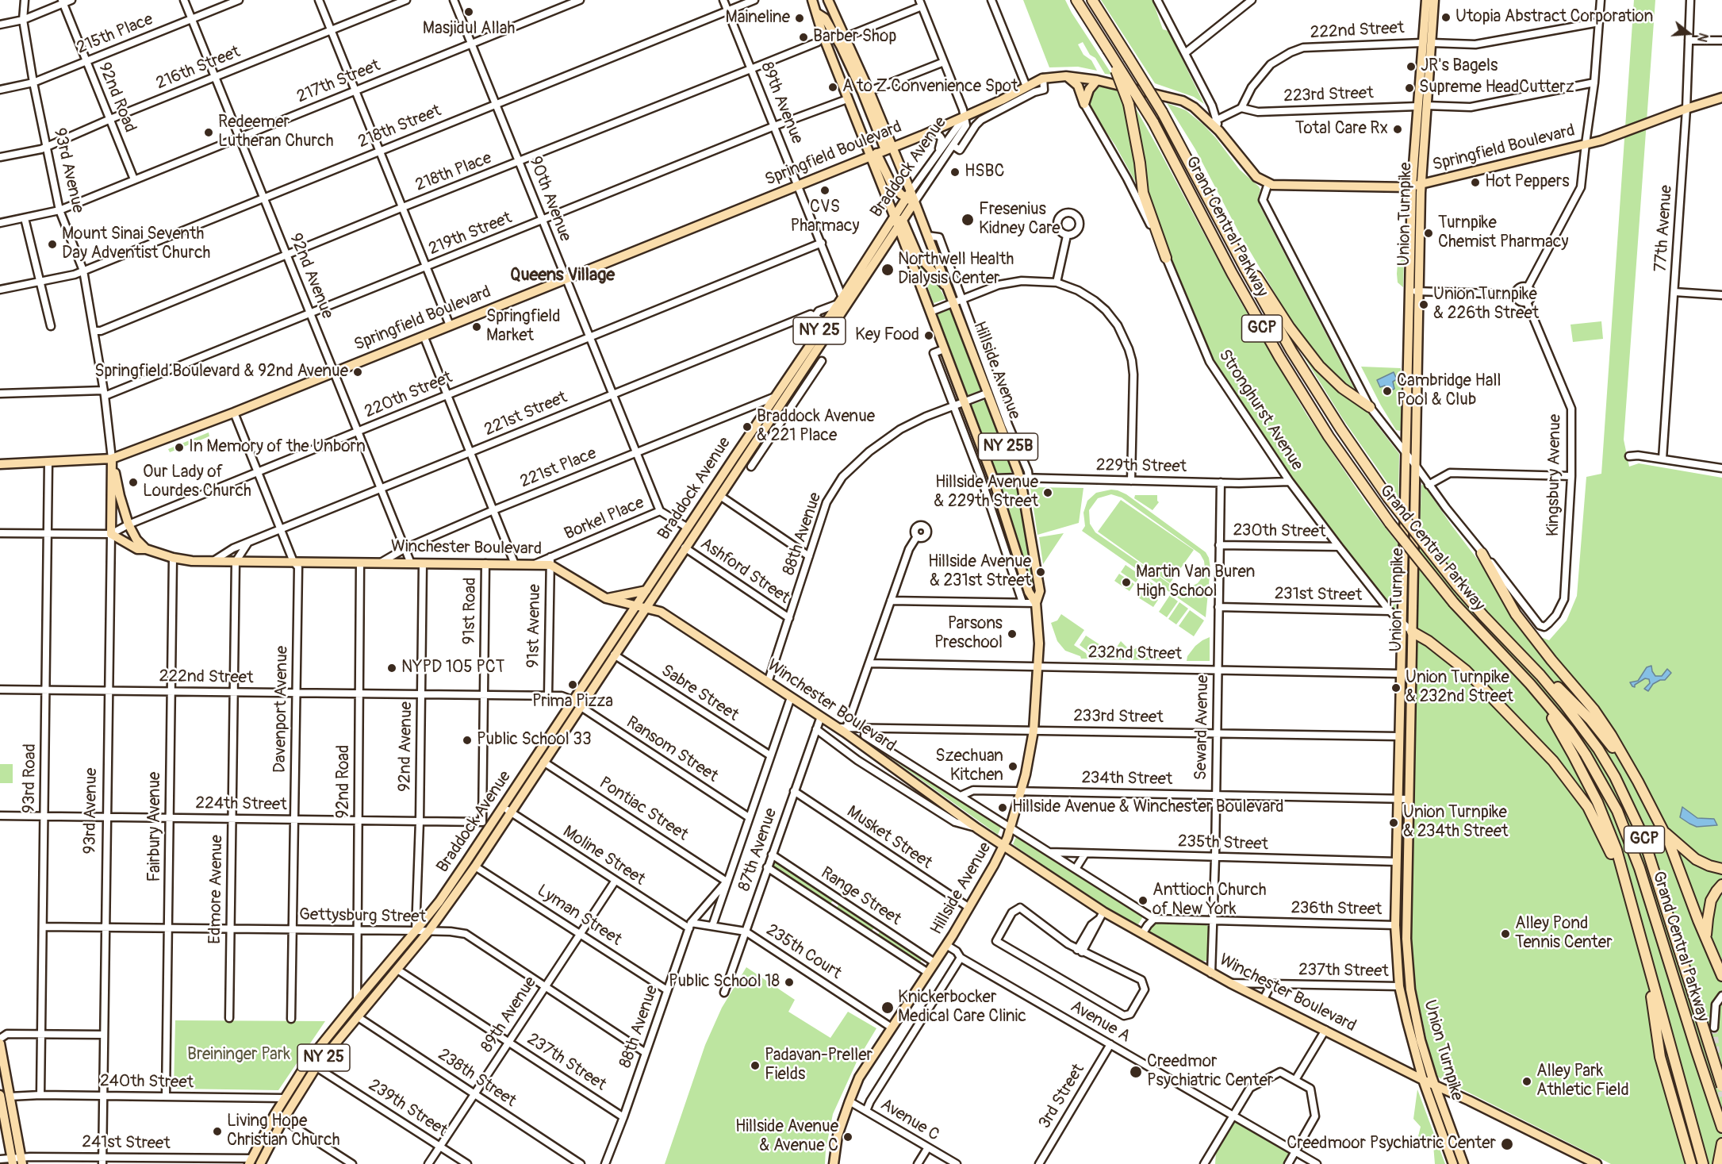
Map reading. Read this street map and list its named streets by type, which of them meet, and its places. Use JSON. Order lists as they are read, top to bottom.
{
  "streets": {
    "highway": ["Grand Central Parkway", "GCP"],
    "main road": [
      "Springfield Boulevard",
      "Braddock Avenue",
      "93rd Avenue",
      "Union Turnpike",
      "NY 25",
      "Hillside Avenue",
      "NY 25B",
      "Winchester Boulevard"
    ],
    "street": [
      "222nd Street",
      "215th Place",
      "216th Street",
      "217th Street",
      "223rd Street",
      "92nd Road",
      "89th Avenue",
      "218th Street",
      "218th Place",
      "90th Avenue",
      "77th Avenue",
      "219th Street",
      "92nd Avenue",
      "220th Street",
      "Stronghurst Avenue",
      "221st Street",
      "229th Street",
      "221st Place",
      "Kingsbury Avenue",
      "Borkel Place",
      "230th Street",
      "88th Avenue",
      "Ashford Street",
      "231st Street",
      "91st Road",
      "91st Avenue",
      "232nd Street",
      "Sabre Street",
      "Davenport Avenue",
      "233rd Street",
      "Seward Avenue",
      "Ransom Street",
      "93rd Road",
      "234th Street",
      "224th Street",
      "Pontiac Street",
      "Fairbury Avenue",
      "Musket Street",
      "235th Street",
      "87th Avenue",
      "Moline Street",
      "Edmore Avenue",
      "Range Street",
      "236th Street",
      "Lyman Street",
      "Gettysburg Street",
      "235th Court",
      "237th Street",
      "Avenue A",
      "238th Street",
      "240th Street",
      "3rd Street",
      "239th Street",
      "Avenue C",
      "241st Street"
    ]
  },
  "crossings": [
    ["222nd Street", "223rd Street"],
    ["222nd Street", "92nd Road"],
    ["222nd Street", "Braddock Avenue"],
    ["222nd Street", "93rd Avenue"],
    ["222nd Street", "Union Turnpike"],
    ["222nd Street", "92nd Avenue"],
    ["222nd Street", "91st Road"],
    ["222nd Street", "91st Avenue"],
    ["222nd Street", "Davenport Avenue"],
    ["222nd Street", "Ransom Street"],
    ["222nd Street", "93rd Road"],
    ["222nd Street", "Fairbury Avenue"],
    ["222nd Street", "Edmore Avenue"],
    ["215th Place", "92nd Road"],
    ["215th Place", "93rd Avenue"],
    ["215th Place", "92nd Avenue"],
    ["216th Street", "92nd Road"],
    ["216th Street", "93rd Avenue"],
    ["216th Street", "92nd Avenue"],
    ["217th Street", "92nd Road"],
    ["217th Street", "93rd Avenue"],
    ["217th Street", "90th Avenue"],
    ["217th Street", "92nd Avenue"],
    ["223rd Street", "Union Turnpike"],
    ["92nd Road", "Braddock Avenue"],
    ["92nd Road", "Winchester Boulevard"],
    ["92nd Road", "224th Street"],
    ["92nd Road", "Gettysburg Street"],
    ["89th Avenue", "218th Street"],
    ["89th Avenue", "Springfield Boulevard"],
    ["89th Avenue", "Braddock Avenue"],
    ["89th Avenue", "218th Place"],
    ["89th Avenue", "219th Street"],
    ["89th Avenue", "220th Street"],
    ["89th Avenue", "221st Street"],
    ["89th Avenue", "Moline Street"],
    ["89th Avenue", "Lyman Street"],
    ["89th Avenue", "Gettysburg Street"],
    ["89th Avenue", "237th Street"],
    ["89th Avenue", "238th Street"],
    ["89th Avenue", "239th Street"],
    ["218th Street", "93rd Avenue"],
    ["218th Street", "90th Avenue"],
    ["218th Street", "92nd Avenue"],
    ["Springfield Boulevard", "Braddock Avenue"],
    ["Springfield Boulevard", "93rd Avenue"],
    ["Springfield Boulevard", "90th Avenue"],
    ["Springfield Boulevard", "Union Turnpike"],
    ["Springfield Boulevard", "77th Avenue"],
    ["Springfield Boulevard", "92nd Avenue"],
    ["Springfield Boulevard", "Hillside Avenue"],
    ["Springfield Boulevard", "Davenport Avenue"],
    ["Springfield Boulevard", "93rd Road"],
    ["Braddock Avenue", "92nd Avenue"],
    ["Braddock Avenue", "Hillside Avenue"],
    ["Braddock Avenue", "221st Street"],
    ["Braddock Avenue", "221st Place"],
    ["Braddock Avenue", "Winchester Boulevard"],
    ["Braddock Avenue", "Ashford Street"],
    ["Braddock Avenue", "91st Road"],
    ["Braddock Avenue", "Sabre Street"],
    ["Braddock Avenue", "Ransom Street"],
    ["Braddock Avenue", "224th Street"],
    ["Braddock Avenue", "Pontiac Street"],
    ["Braddock Avenue", "Moline Street"],
    ["Braddock Avenue", "Lyman Street"],
    ["Braddock Avenue", "Gettysburg Street"],
    ["Braddock Avenue", "237th Street"],
    ["Braddock Avenue", "238th Street"],
    ["Braddock Avenue", "240th Street"],
    ["Braddock Avenue", "239th Street"],
    ["Braddock Avenue", "241st Street"],
    ["93rd Avenue", "218th Place"],
    ["93rd Avenue", "219th Street"],
    ["93rd Avenue", "220th Street"],
    ["93rd Avenue", "Winchester Boulevard"],
    ["93rd Avenue", "224th Street"],
    ["93rd Avenue", "Gettysburg Street"],
    ["93rd Avenue", "240th Street"],
    ["93rd Avenue", "241st Street"],
    ["218th Place", "90th Avenue"],
    ["218th Place", "92nd Avenue"],
    ["90th Avenue", "219th Street"],
    ["90th Avenue", "220th Street"],
    ["90th Avenue", "221st Street"],
    ["90th Avenue", "221st Place"],
    ["90th Avenue", "Borkel Place"],
    ["Union Turnpike", "Stronghurst Avenue"],
    ["Union Turnpike", "Winchester Boulevard"],
    ["Union Turnpike", "232nd Street"],
    ["Union Turnpike", "233rd Street"],
    ["Union Turnpike", "234th Street"],
    ["Union Turnpike", "235th Street"],
    ["Union Turnpike", "236th Street"],
    ["Union Turnpike", "237th Street"],
    ["219th Street", "92nd Avenue"],
    ["92nd Avenue", "220th Street"],
    ["92nd Avenue", "221st Street"],
    ["92nd Avenue", "221st Place"],
    ["92nd Avenue", "Winchester Boulevard"],
    ["92nd Avenue", "224th Street"],
    ["92nd Avenue", "Gettysburg Street"],
    ["Hillside Avenue", "229th Street"],
    ["Hillside Avenue", "88th Avenue"],
    ["Hillside Avenue", "Winchester Boulevard"],
    ["Hillside Avenue", "232nd Street"],
    ["Hillside Avenue", "233rd Street"],
    ["Hillside Avenue", "234th Street"],
    ["Hillside Avenue", "Musket Street"],
    ["Hillside Avenue", "Range Street"],
    ["Hillside Avenue", "235th Court"],
    ["Hillside Avenue", "Avenue A"],
    ["Hillside Avenue", "Avenue C"],
    ["220th Street", "Winchester Boulevard"],
    ["220th Street", "Davenport Avenue"],
    ["Stronghurst Avenue", "229th Street"],
    ["Stronghurst Avenue", "230th Street"],
    ["Stronghurst Avenue", "231st Street"],
    ["221st Street", "Winchester Boulevard"],
    ["221st Street", "Davenport Avenue"],
    ["229th Street", "Seward Avenue"],
    ["221st Place", "Winchester Boulevard"],
    ["Borkel Place", "Winchester Boulevard"],
    ["Borkel Place", "91st Avenue"],
    ["230th Street", "Seward Avenue"],
    ["88th Avenue", "Winchester Boulevard"],
    ["88th Avenue", "Ashford Street"],
    ["88th Avenue", "Sabre Street"],
    ["88th Avenue", "Ransom Street"],
    ["88th Avenue", "Pontiac Street"],
    ["88th Avenue", "Moline Street"],
    ["88th Avenue", "Lyman Street"],
    ["88th Avenue", "Gettysburg Street"],
    ["88th Avenue", "235th Court"],
    ["88th Avenue", "237th Street"],
    ["Winchester Boulevard", "91st Road"],
    ["Winchester Boulevard", "91st Avenue"],
    ["Winchester Boulevard", "Davenport Avenue"],
    ["Winchester Boulevard", "233rd Street"],
    ["Winchester Boulevard", "Seward Avenue"],
    ["Winchester Boulevard", "234th Street"],
    ["Winchester Boulevard", "Fairbury Avenue"],
    ["Winchester Boulevard", "235th Street"],
    ["Winchester Boulevard", "87th Avenue"],
    ["Winchester Boulevard", "Edmore Avenue"],
    ["Winchester Boulevard", "236th Street"],
    ["Winchester Boulevard", "237th Street"],
    ["231st Street", "Seward Avenue"],
    ["91st Road", "224th Street"],
    ["232nd Street", "Seward Avenue"],
    ["Davenport Avenue", "224th Street"],
    ["Davenport Avenue", "Gettysburg Street"],
    ["233rd Street", "Seward Avenue"],
    ["Seward Avenue", "234th Street"],
    ["Seward Avenue", "235th Street"],
    ["Seward Avenue", "236th Street"],
    ["93rd Road", "224th Street"],
    ["93rd Road", "Gettysburg Street"],
    ["93rd Road", "240th Street"],
    ["224th Street", "Fairbury Avenue"],
    ["224th Street", "Edmore Avenue"],
    ["Fairbury Avenue", "Gettysburg Street"],
    ["Fairbury Avenue", "240th Street"],
    ["Musket Street", "87th Avenue"],
    ["87th Avenue", "Range Street"],
    ["87th Avenue", "235th Court"],
    ["Moline Street", "235th Court"],
    ["Edmore Avenue", "Gettysburg Street"],
    ["Avenue A", "3rd Street"]
  ],
  "districts": ["Queens Village"],
  "parks": ["Breininger Park"],
  "places": [
    "Masjidul Allah",
    "Utopia Abstract Corporation",
    "Maineline",
    "Barber Shop",
    "JR's Bagels",
    "A to Z Convenience Spot",
    "Supreme HeadCutterz",
    "Total Care Rx",
    "Redeemer Lutheran Church",
    "HSBC",
    "Hot Peppers",
    "CVS Pharmacy",
    "Fresenius Kidney Care",
    "Turnpike Chemist Pharmacy",
    "Mount Sinai Seventh Day Adventist Church",
    "Northwell Health Dialysis Center",
    "Union Turnpike & 226th Street",
    "Springfield Market",
    "Key Food",
    "Springfield Boulevard & 92nd Avenue",
    "Cambridge Hall Pool & Club",
    "Braddock Avenue & 221 Place",
    "In Memory of the Unborn",
    "Our Lady of Lourdes Church",
    "Hillside Avenue & 229th Street",
    "Hillside Avenue & 231st Street",
    "Martin Van Buren High School",
    "Parsons Preschool",
    "NYPD 105 PCT",
    "Prima Pizza",
    "Union Turnpike & 232nd Street",
    "Public School 33",
    "Szechuan Kitchen",
    "Hillside Avenue & Winchester Boulevard",
    "Union Turnpike & 234th Street",
    "Anttioch Church of New York",
    "Alley Pond Tennis Center",
    "Public School 18",
    "Knickerbocker Medical Care Clinic",
    "Padavan-Preller Fields",
    "Creedmor Psychiatric Center",
    "Alley Park Athletic Field",
    "Living Hope Christian Church",
    "Hillside Avenue & Avenue C",
    "Creedmoor Psychiatric Center"
  ],
  "north": "right"
}
